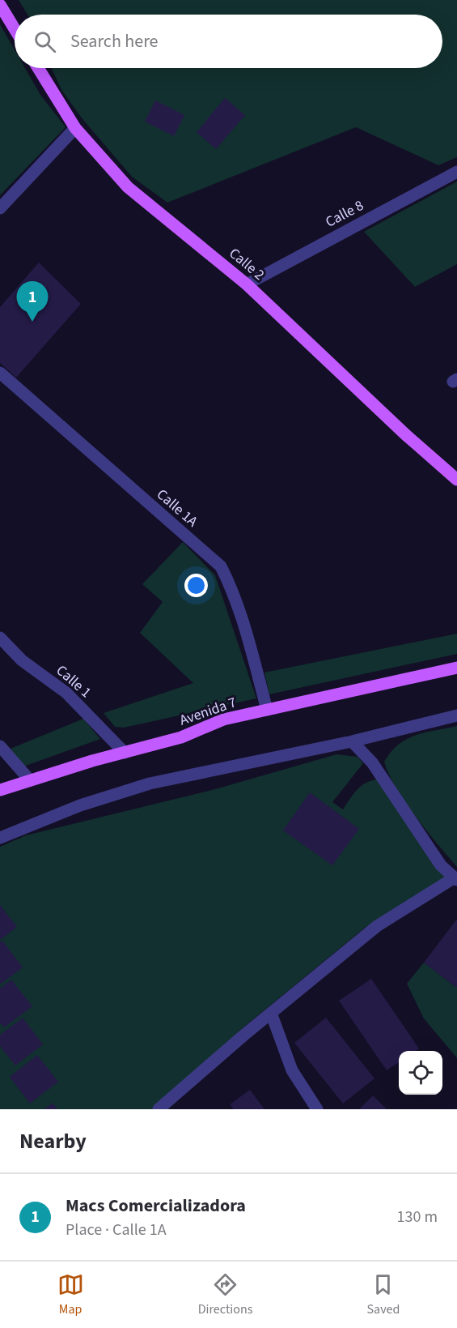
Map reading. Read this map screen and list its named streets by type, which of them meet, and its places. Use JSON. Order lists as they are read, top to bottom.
{
  "streets": {
    "main road": ["Calle 2", "Avenida 7"],
    "street": ["Calle 8", "Calle 1A", "Calle 1"]
  },
  "crossings": [
    ["Calle 8", "Calle 2"],
    ["Calle 1A", "Avenida 7"],
    ["Calle 1", "Avenida 7"]
  ],
  "page": {
    "search": "Search here",
    "pins": "1",
    "heading": "Nearby",
    "list": [
      {
        "mark": "1",
        "name": "Macs Comercializadora",
        "note": "Place · Calle 1A",
        "value": "130 m"
      }
    ],
    "nav": ["Map", "Directions", "Saved"]
  }
}
